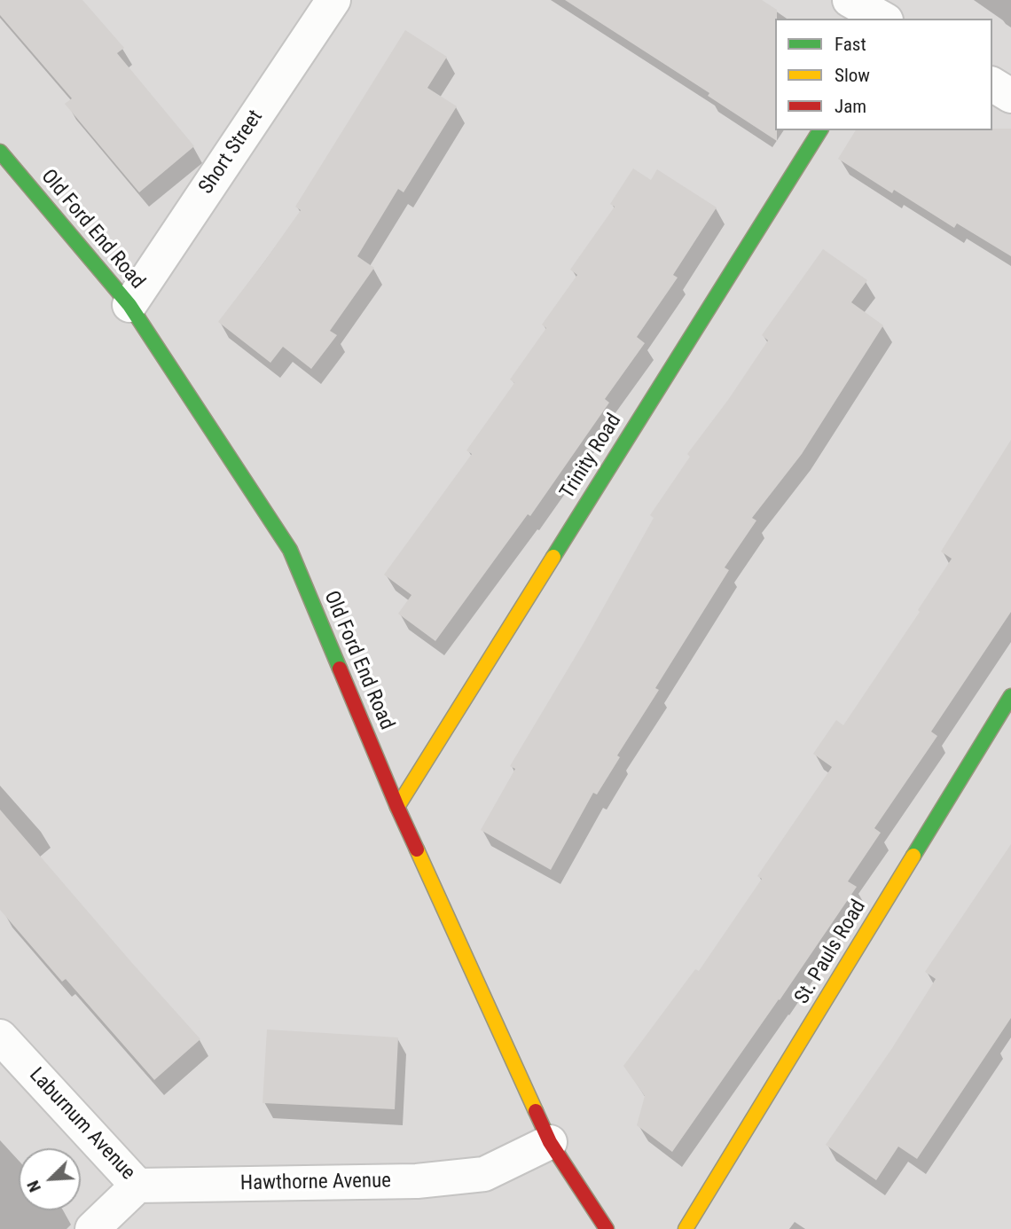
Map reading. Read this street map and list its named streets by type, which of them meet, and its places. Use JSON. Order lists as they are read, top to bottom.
{
  "streets": {
    "street": [
      "Short Street",
      "Old Ford End Road",
      "Trinity Road",
      "St. Pauls Road",
      "Laburnum Avenue",
      "Hawthorne Avenue"
    ]
  },
  "crossings": [
    ["Short Street", "Old Ford End Road"],
    ["Old Ford End Road", "Trinity Road"],
    ["Old Ford End Road", "Hawthorne Avenue"],
    ["Laburnum Avenue", "Hawthorne Avenue"]
  ],
  "legend": ["Fast", "Slow", "Jam"],
  "north": "bottom left"
}
